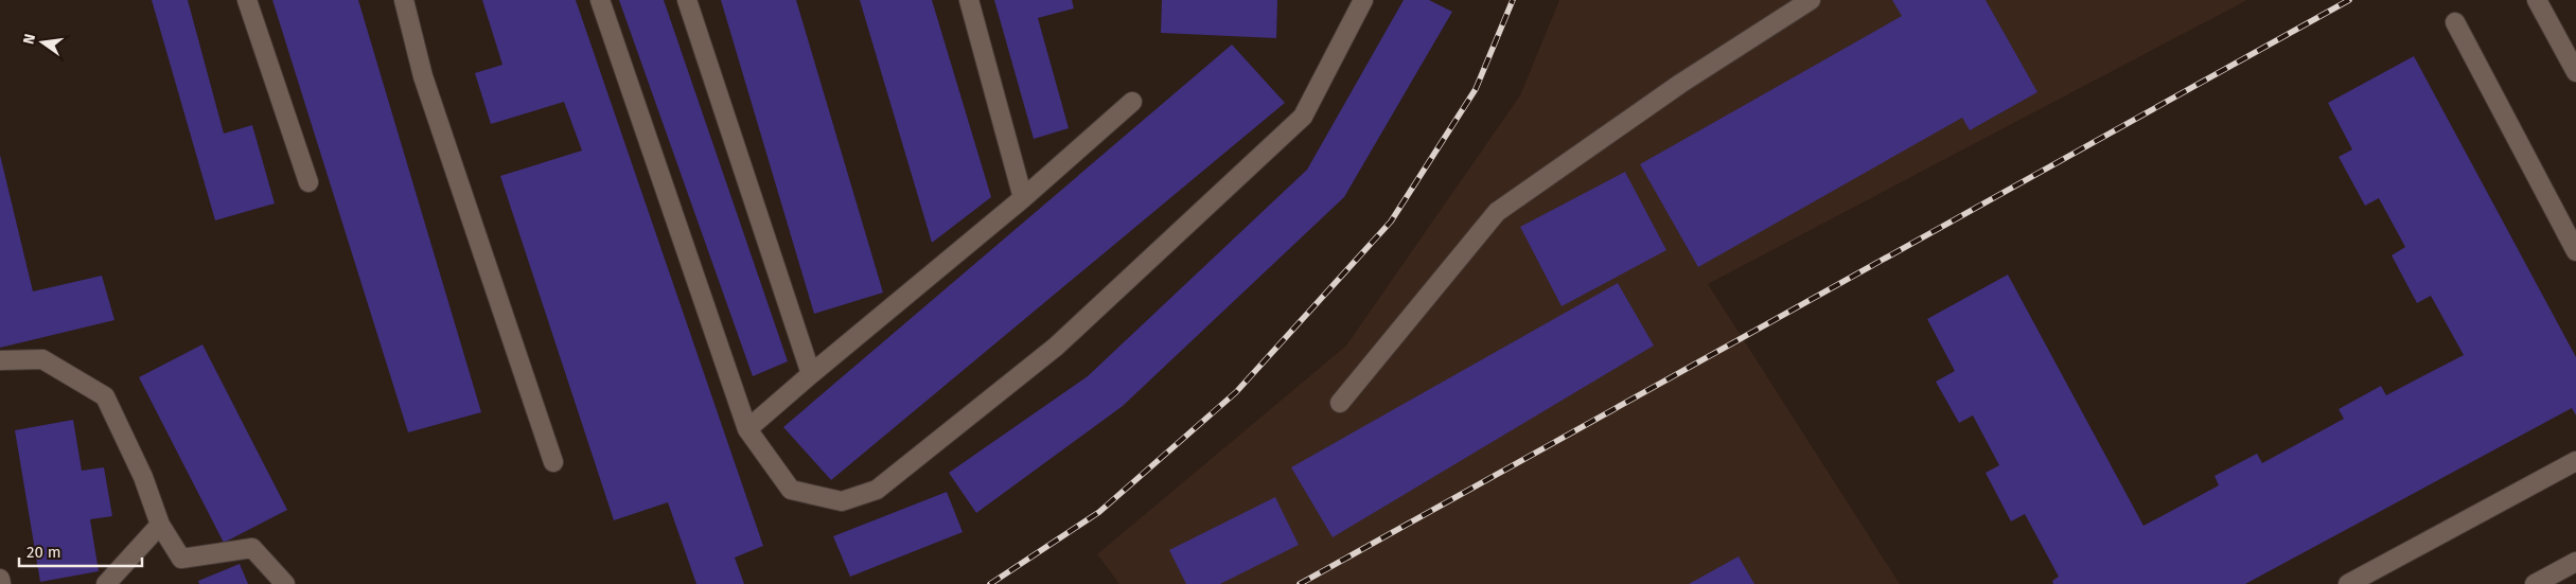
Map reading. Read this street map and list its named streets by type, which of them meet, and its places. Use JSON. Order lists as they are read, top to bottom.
{
  "scale_bar": "20 m",
  "north": "left"
}
